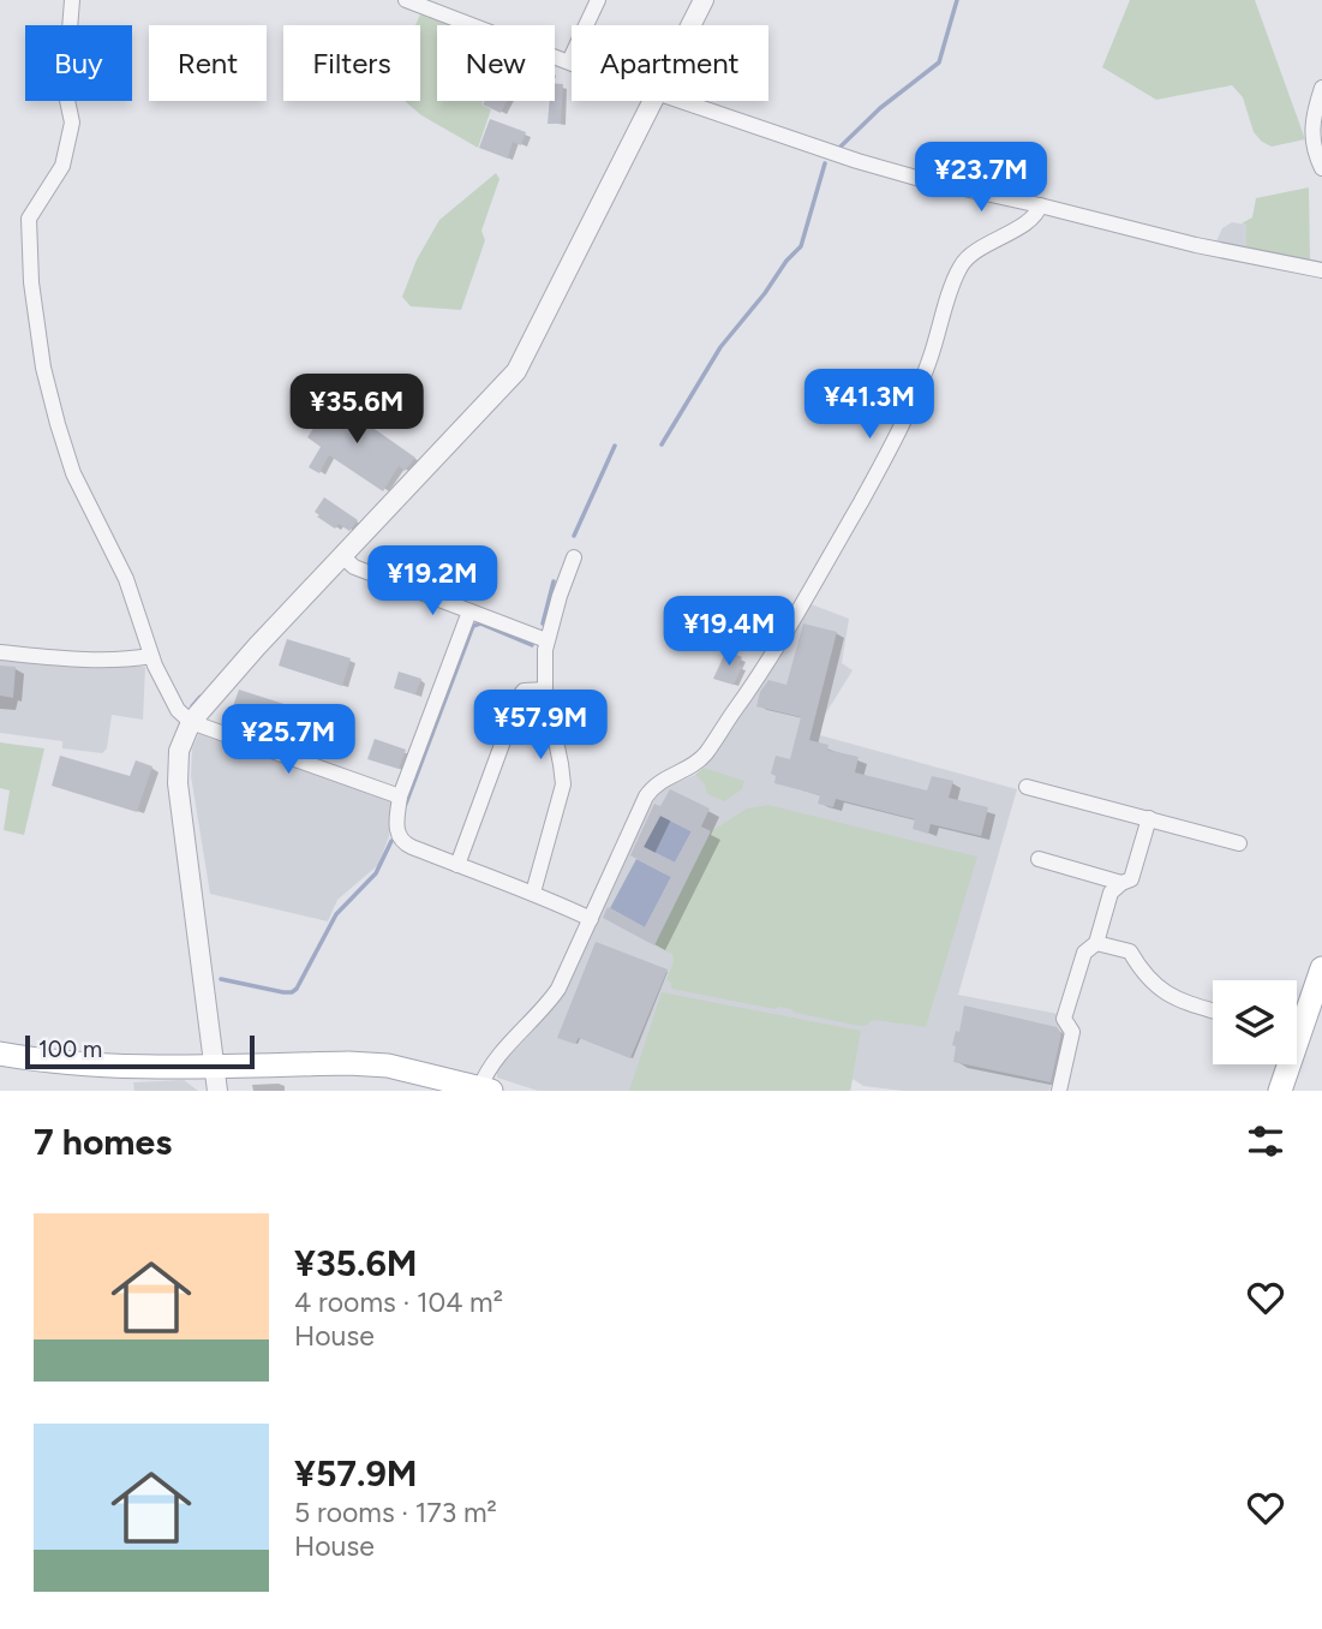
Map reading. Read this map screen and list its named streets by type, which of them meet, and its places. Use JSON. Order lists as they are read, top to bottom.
{
  "scale_bar": "100 m",
  "page": {
    "chip": [
      "Buy",
      "Rent",
      "Filters",
      "New",
      "Apartment"
    ],
    "price": [
      "¥23.7M",
      "¥41.3M",
      "¥35.6M",
      "¥19.2M",
      "¥19.4M",
      "¥57.9M",
      "¥25.7M"
    ],
    "scale": "100 m",
    "heading": "7 homes",
    "list": [
      {
        "name": "¥35.6M",
        "note": "4 rooms · 104 m² · House"
      },
      {
        "name": "¥57.9M",
        "note": "5 rooms · 173 m² · House"
      }
    ]
  }
}
